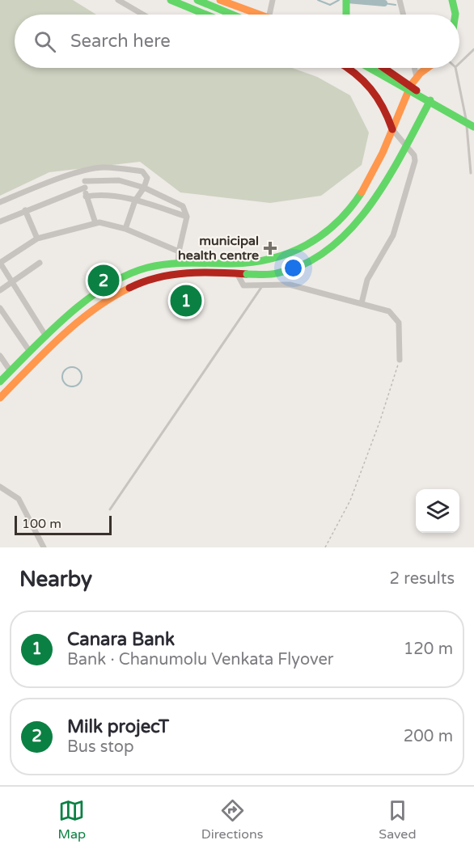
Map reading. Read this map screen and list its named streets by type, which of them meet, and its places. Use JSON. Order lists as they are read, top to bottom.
{
  "places": {
    "health": ["municipal health centre"]
  },
  "scale_bar": "100 m",
  "page": {
    "search": "Search here",
    "pins": ["2", "1"],
    "scale": "100 m",
    "heading": ["Nearby", "2 results"],
    "list": [
      {
        "mark": "1",
        "name": "Canara Bank",
        "note": "Bank · Chanumolu Venkata Flyover",
        "value": "120 m"
      },
      {
        "mark": "2",
        "name": "Milk projecT",
        "note": "Bus stop",
        "value": "200 m"
      }
    ],
    "nav": ["Map", "Directions", "Saved"]
  }
}
